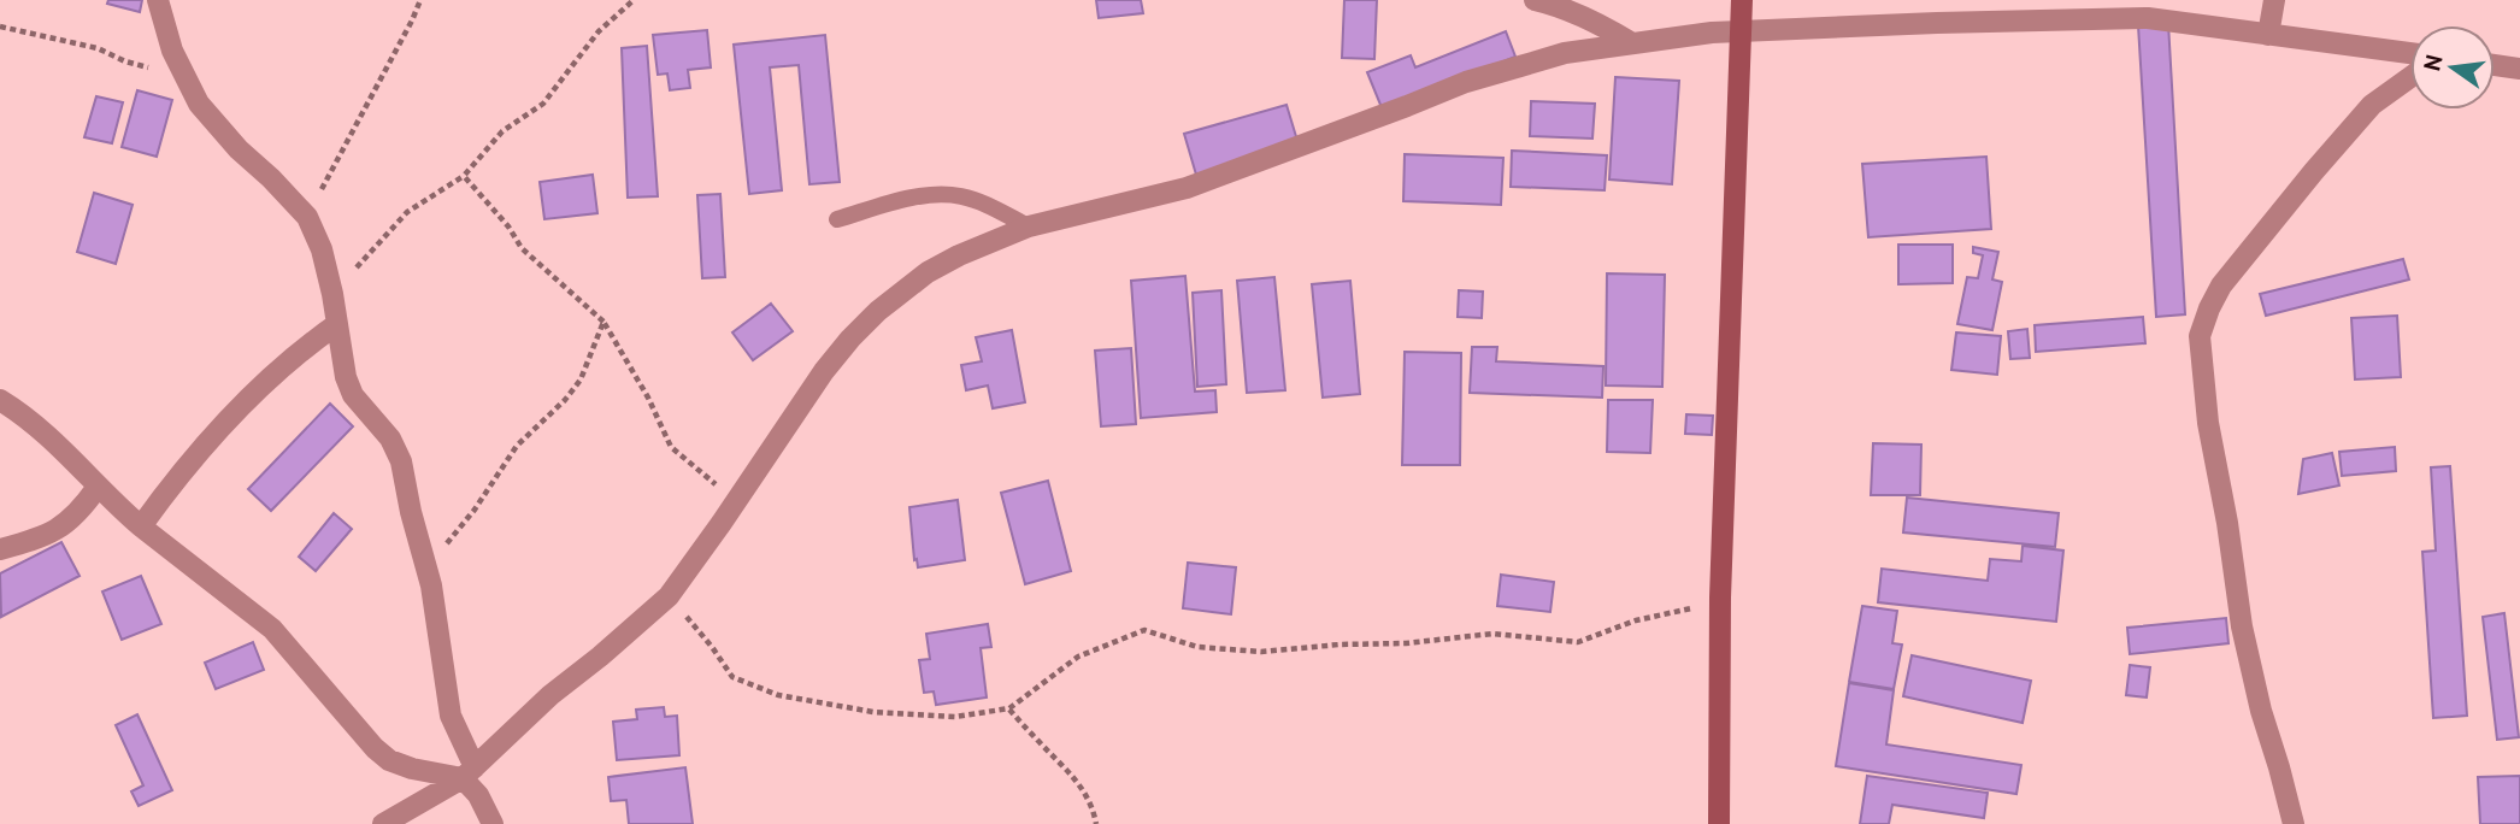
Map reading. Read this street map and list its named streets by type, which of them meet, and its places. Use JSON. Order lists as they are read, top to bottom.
{
  "north": "left"
}
